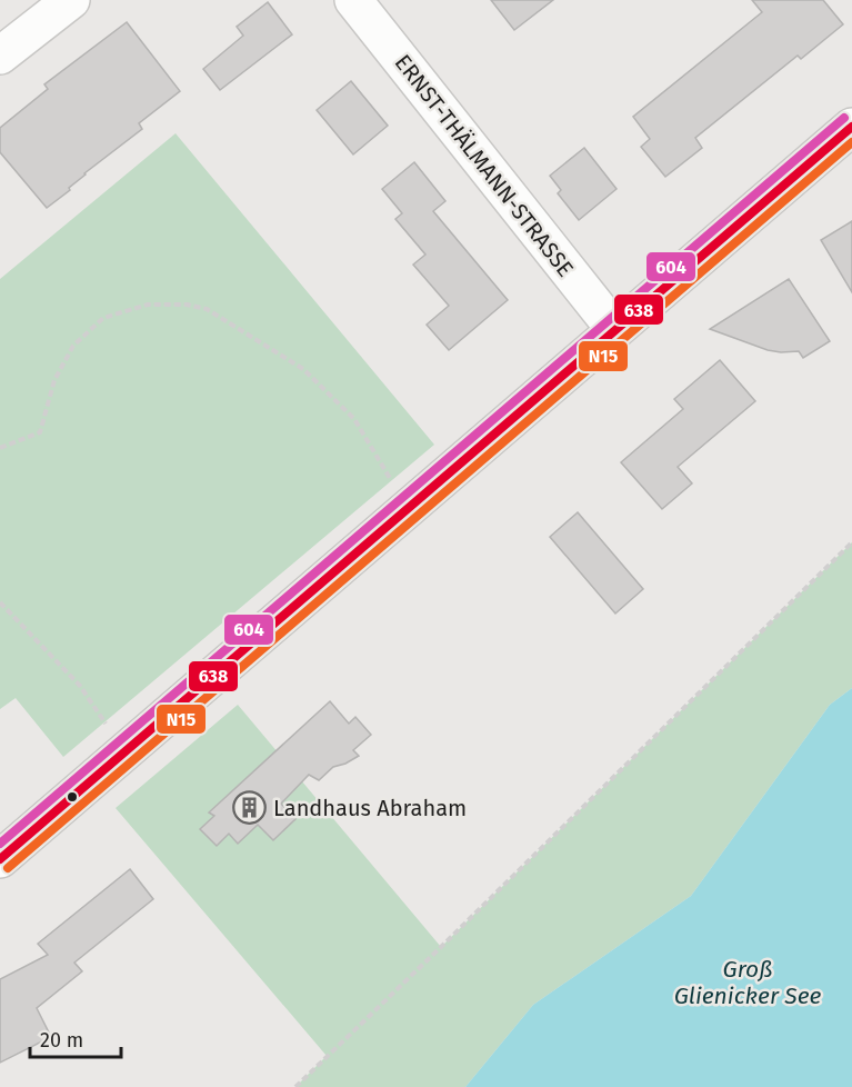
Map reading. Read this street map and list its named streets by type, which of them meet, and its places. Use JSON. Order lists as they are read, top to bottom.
{
  "streets": {
    "street": ["ERNST-THÄLMANN-STRASSE"]
  },
  "water": ["Groß Glienicker See"],
  "places": {
    "building": ["Landhaus Abraham"]
  },
  "lines": ["transit line 604", "transit line 638", "transit line N15"],
  "scale_bar": "20 m"
}
